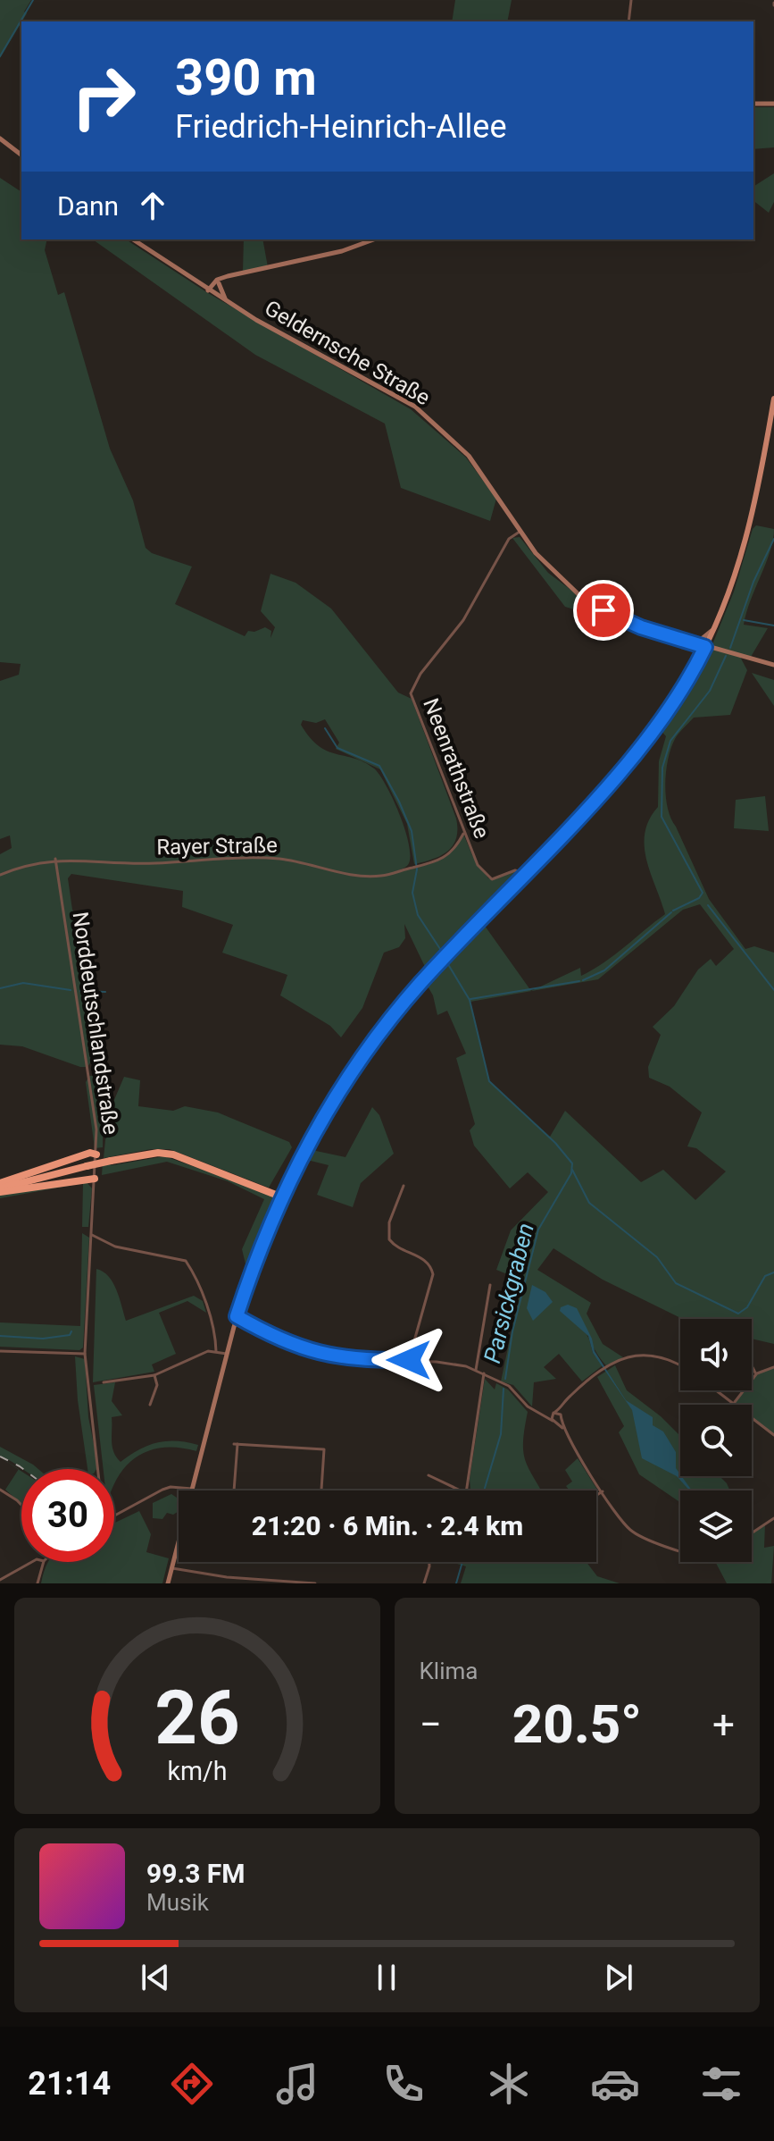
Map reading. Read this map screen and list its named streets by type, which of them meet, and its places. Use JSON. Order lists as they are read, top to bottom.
{
  "streets": {
    "main road": ["Geldernsche Straße"],
    "street": ["Neenrathstraße", "Rayer Straße", "Norddeutschlandstraße"]
  },
  "crossings": [
    ["Geldernsche Straße", "Neenrathstraße"],
    ["Neenrathstraße", "Rayer Straße"],
    ["Rayer Straße", "Norddeutschlandstraße"]
  ],
  "water": ["Parsickgraben"],
  "page": {
    "turn": ["390 m", "Friedrich-Heinrich-Allee"],
    "then": "Dann",
    "limit": "30",
    "trip": "21:20 · 6 Min. · 2.4 km",
    "tile": "Klima",
    "heat": ["−", "20.5°", "+"],
    "song": ["99.3 FM", "Musik"],
    "tabs": "21:14",
    "gauge": ["26", "km/h"]
  }
}
